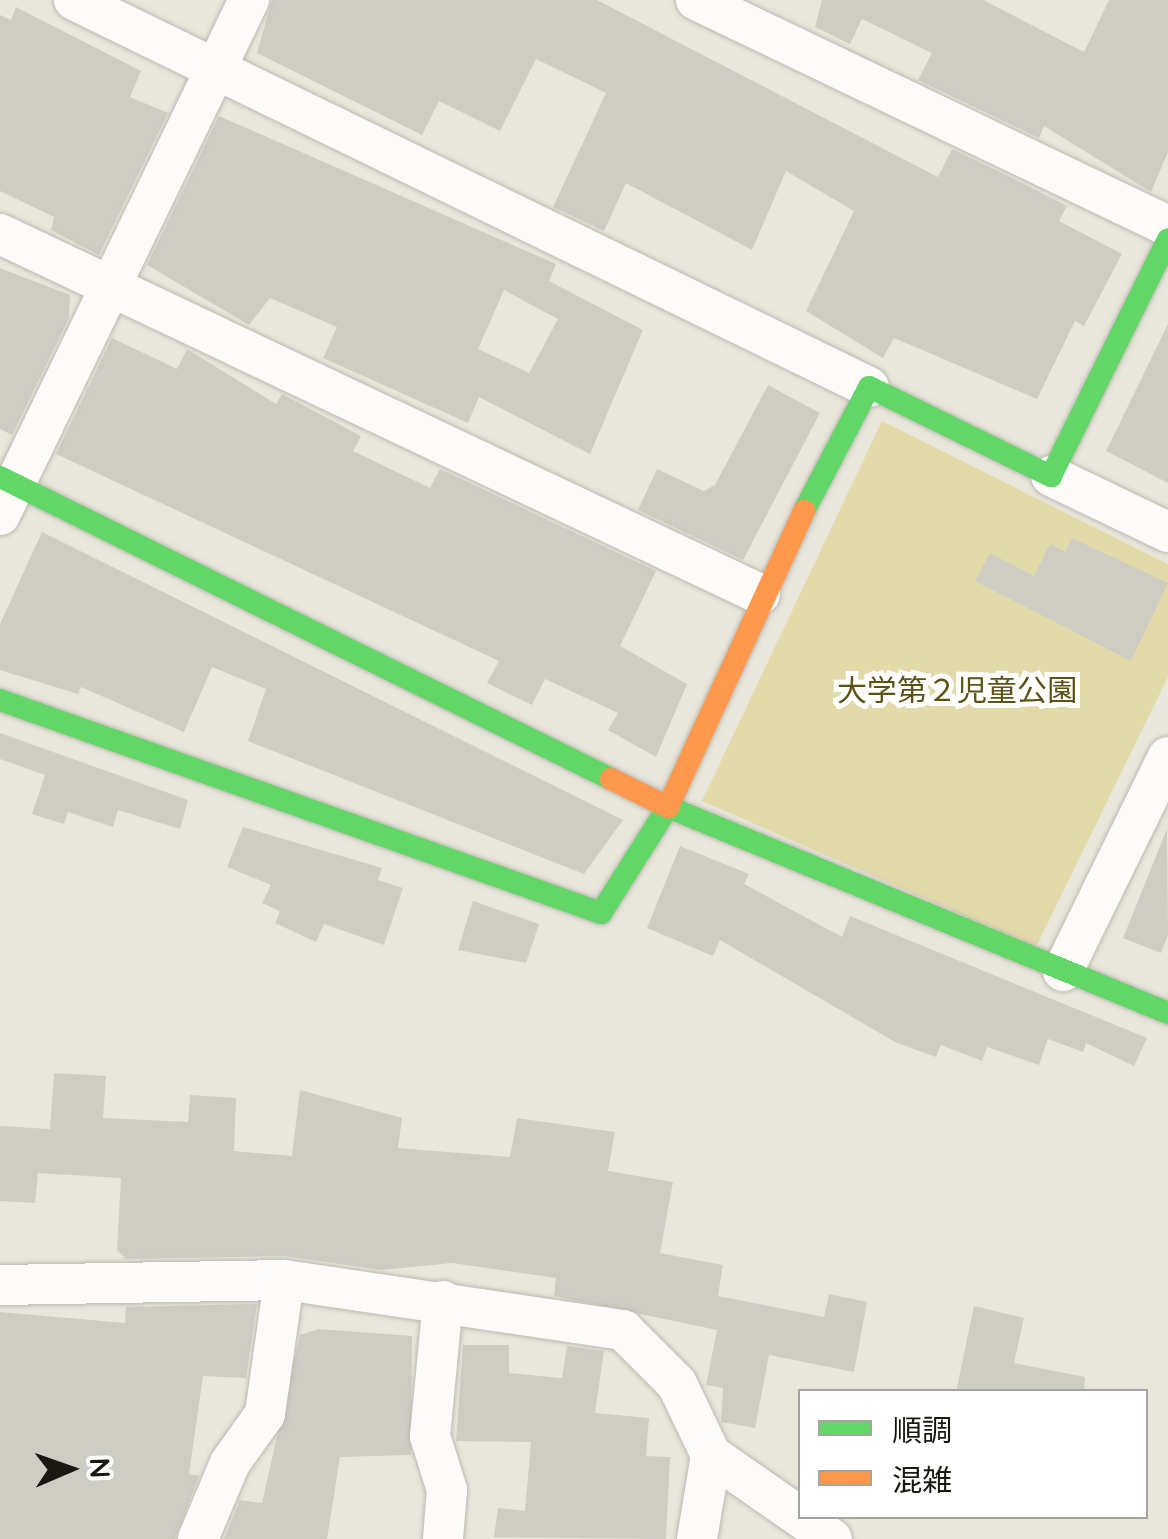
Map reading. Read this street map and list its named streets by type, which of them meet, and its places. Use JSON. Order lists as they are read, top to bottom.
{
  "parks": ["大学第２児童公園"],
  "legend": ["順調", "混雑"],
  "north": "right"
}
